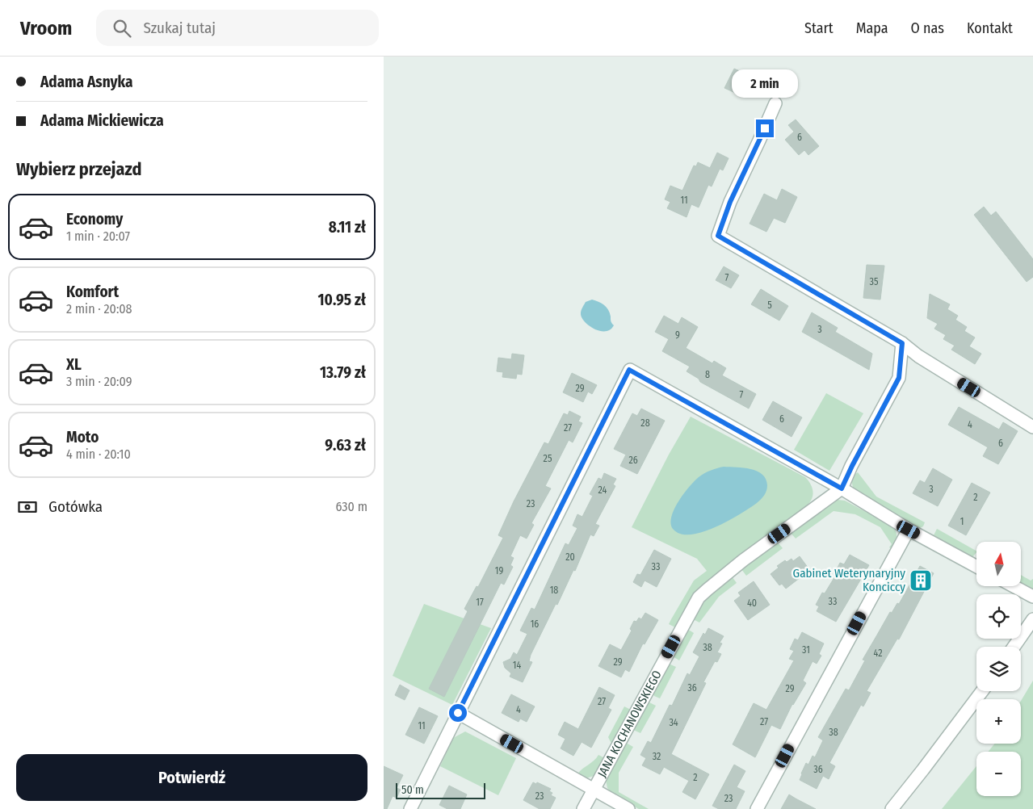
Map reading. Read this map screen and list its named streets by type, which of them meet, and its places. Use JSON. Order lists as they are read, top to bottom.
{
  "streets": {
    "street": ["JANA KOCHANOWSKIEGO"]
  },
  "places": {
    "building": ["Gabinet Weterynaryjny Konciccy"]
  },
  "house_numbers": [
    "6",
    "11",
    "7",
    "35",
    "5",
    "3",
    "9",
    "8",
    "29",
    "7",
    "6",
    "28",
    "4",
    "27",
    "6",
    "25",
    "26",
    "3",
    "24",
    "2",
    "23",
    "1",
    "20",
    "33",
    "19",
    "18",
    "33",
    "17",
    "40",
    "16",
    "38",
    "31",
    "42",
    "29",
    "14",
    "36",
    "29",
    "27",
    "4",
    "27",
    "34",
    "11",
    "38",
    "32",
    "36",
    "2",
    "23",
    "23"
  ],
  "scale_bar": "50 m",
  "north": "top",
  "page": {
    "header": "Vroom",
    "search": "Szukaj tutaj",
    "nav": [
      "Start",
      "Mapa",
      "O nas",
      "Kontakt"
    ],
    "banner": ["Adama Asnyka", "Adama Mickiewicza"],
    "bubble": "2 min",
    "heading": "Wybierz przejazd",
    "list": [
      {
        "name": "Economy",
        "note": "1 min · 20:07",
        "value": "8.11 zł"
      },
      {
        "name": "Komfort",
        "note": "2 min · 20:08",
        "value": "10.95 zł"
      },
      {
        "name": "XL",
        "note": "3 min · 20:09",
        "value": "13.79 zł"
      },
      {
        "name": "Moto",
        "note": "4 min · 20:10",
        "value": "9.63 zł"
      }
    ],
    "pay": ["Gotówka", "630 m"],
    "map_buttons": ["+", "−"],
    "buttons": "Potwierdź",
    "scale": "50 m"
  }
}
